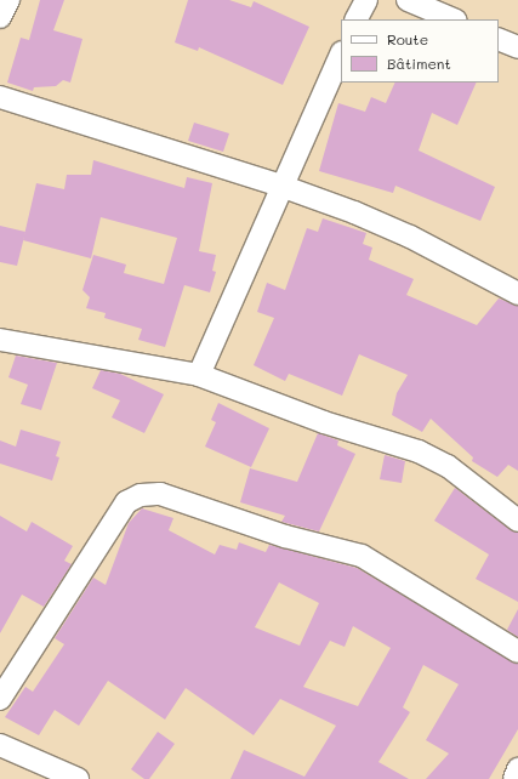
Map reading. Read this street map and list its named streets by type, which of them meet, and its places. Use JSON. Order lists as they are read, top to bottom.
{
  "legend": ["Route", "Bâtiment"]
}
